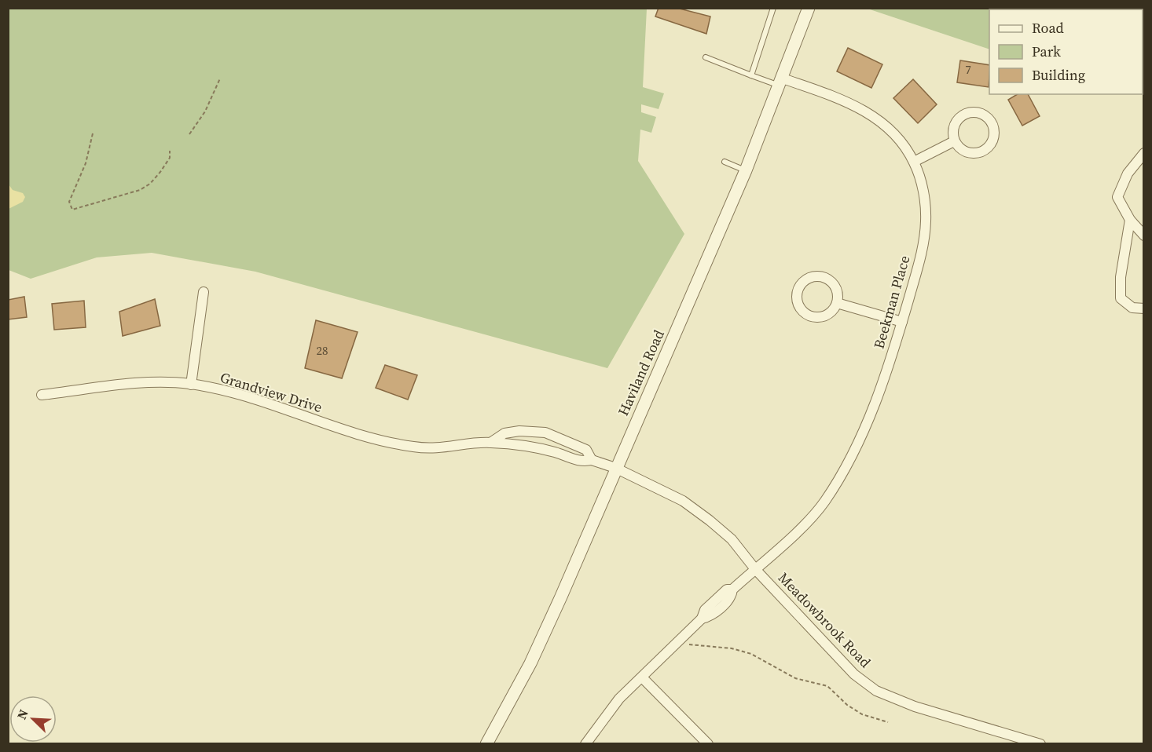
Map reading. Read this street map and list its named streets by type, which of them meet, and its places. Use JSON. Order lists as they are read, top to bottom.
{
  "streets": {
    "street": [
      "Beekman Place",
      "Haviland Road",
      "Grandview Drive",
      "Meadowbrook Road"
    ]
  },
  "crossings": [
    ["Beekman Place", "Haviland Road"],
    ["Beekman Place", "Meadowbrook Road"],
    ["Haviland Road", "Meadowbrook Road"],
    ["Grandview Drive", "Meadowbrook Road"]
  ],
  "house_numbers": ["7", "28"],
  "legend": ["Road", "Park", "Building"],
  "north": "top left"
}
